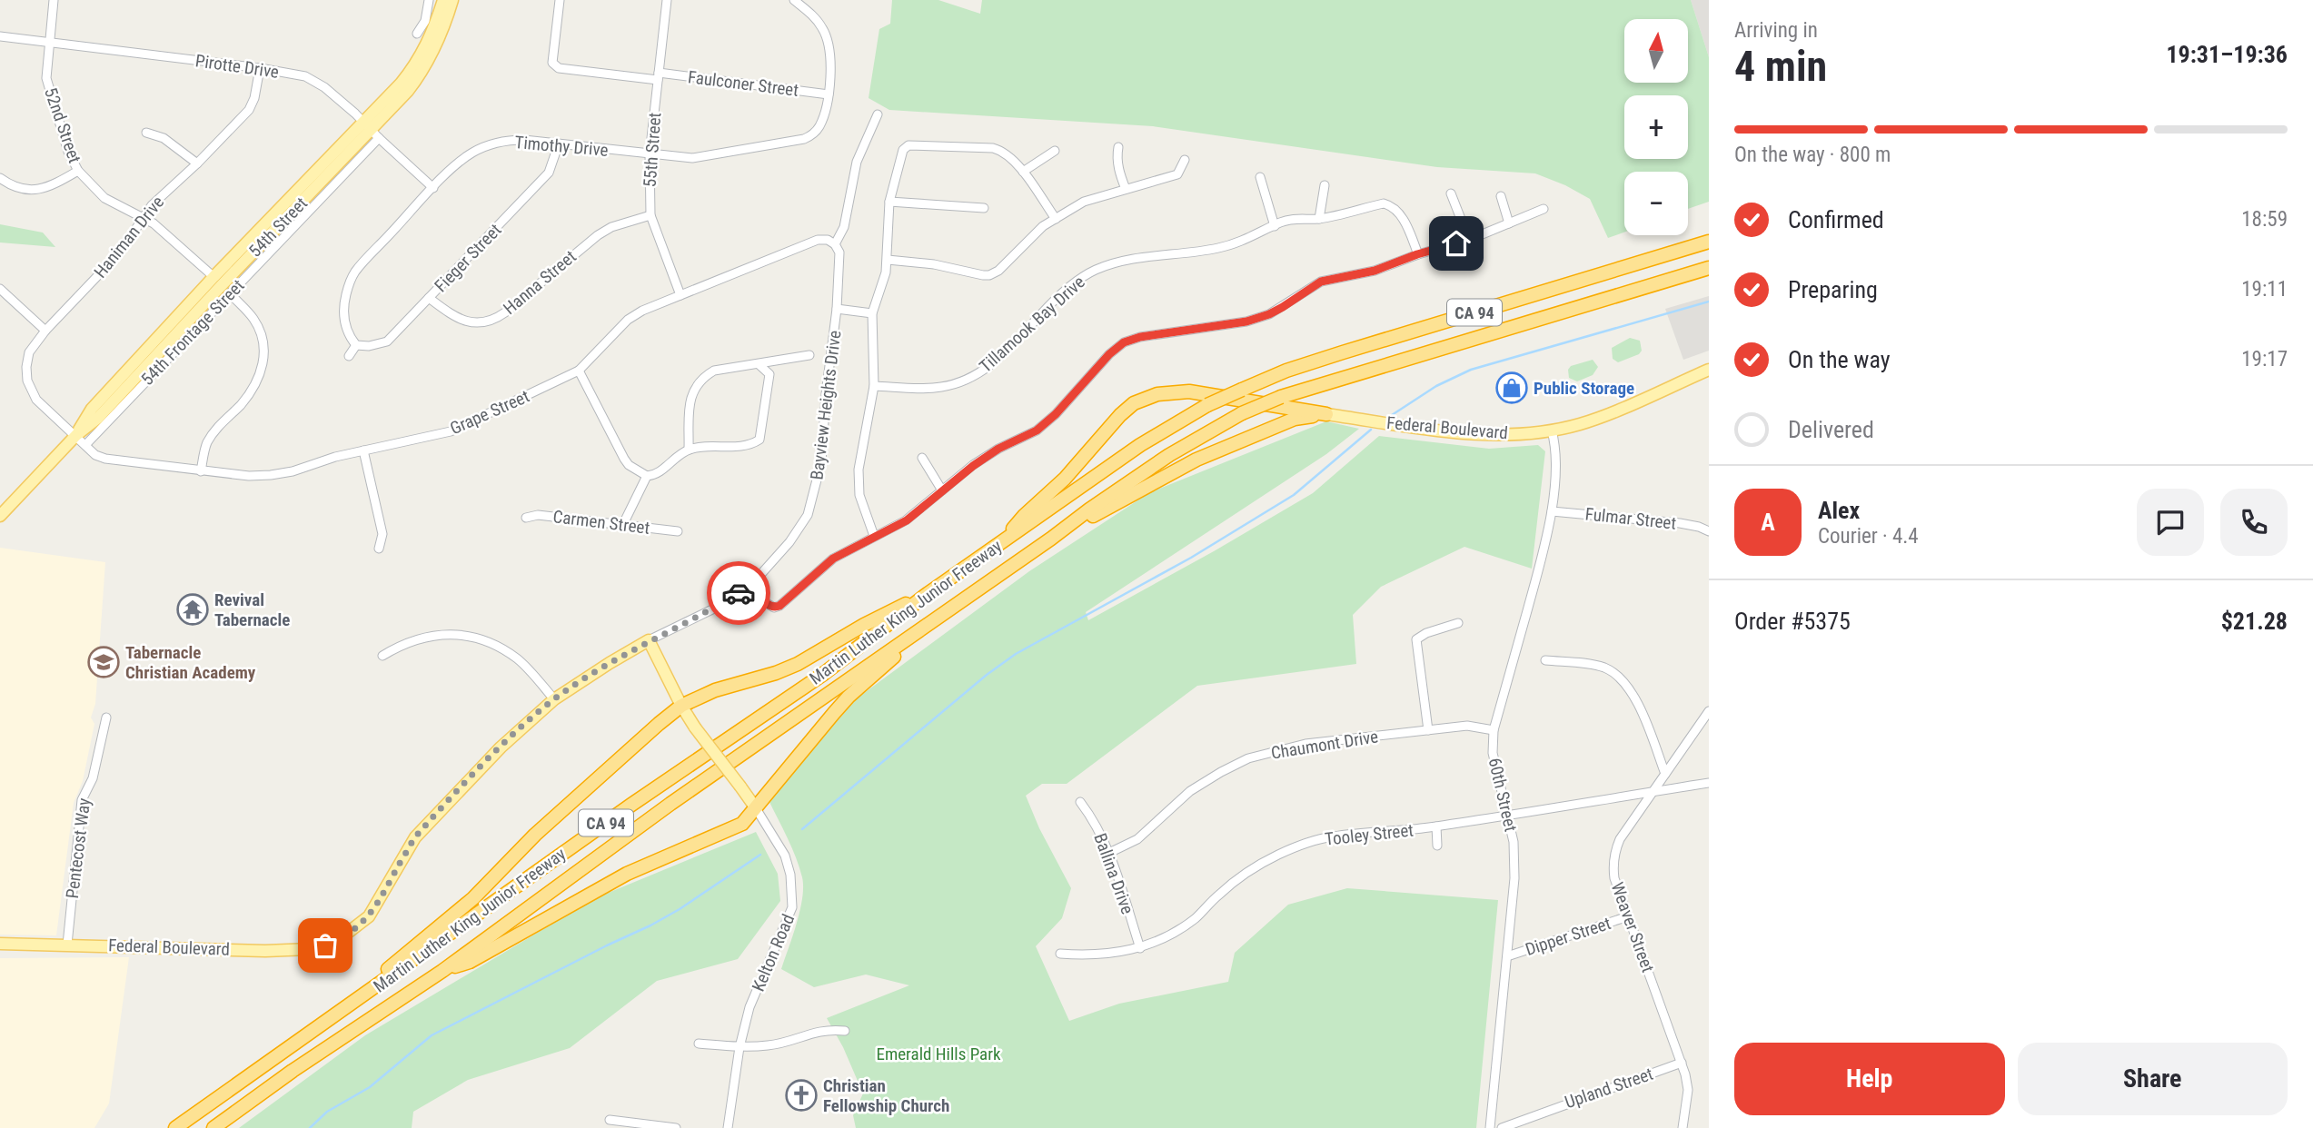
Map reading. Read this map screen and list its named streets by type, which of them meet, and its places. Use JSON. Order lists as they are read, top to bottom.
{
  "streets": {
    "highway": ["CA 94", "Martin Luther King Junior Freeway"],
    "main road": [
      "54th Street",
      "Bayview Heights Drive",
      "Federal Boulevard",
      "Kelton Road"
    ],
    "street": [
      "Pirotte Drive",
      "Faulconer Street",
      "52nd Street",
      "Timothy Drive",
      "55th Street",
      "Haniman Drive",
      "Fieger Street",
      "Hanna Street",
      "Tillamook Bay Drive",
      "54th Frontage Street",
      "Grape Street",
      "Fulmar Street",
      "Carmen Street",
      "Chaumont Drive",
      "60th Street",
      "Tooley Street",
      "Pentecost Way",
      "Ballina Drive",
      "Weaver Street",
      "Dipper Street",
      "Upland Street"
    ]
  },
  "crossings": [
    ["Pirotte Drive", "52nd Street"],
    ["Pirotte Drive", "Timothy Drive"],
    ["Pirotte Drive", "54th Street"],
    ["Pirotte Drive", "Haniman Drive"],
    ["Pirotte Drive", "54th Frontage Street"],
    ["Faulconer Street", "Timothy Drive"],
    ["Faulconer Street", "55th Street"],
    ["52nd Street", "Haniman Drive"],
    ["Timothy Drive", "55th Street"],
    ["Timothy Drive", "Fieger Street"],
    ["55th Street", "Hanna Street"],
    ["55th Street", "Grape Street"],
    ["54th Street", "Haniman Drive"],
    ["54th Street", "54th Frontage Street"],
    ["54th Street", "Grape Street"],
    ["Haniman Drive", "Grape Street"],
    ["Fieger Street", "Hanna Street"],
    ["54th Frontage Street", "Grape Street"],
    ["Bayview Heights Drive", "Grape Street"],
    ["Bayview Heights Drive", "Federal Boulevard"],
    ["Bayview Heights Drive", "Kelton Road"],
    ["Federal Boulevard", "60th Street"],
    ["Federal Boulevard", "Pentecost Way"],
    ["Fulmar Street", "60th Street"],
    ["Chaumont Drive", "60th Street"],
    ["Chaumont Drive", "Ballina Drive"],
    ["60th Street", "Tooley Street"],
    ["60th Street", "Dipper Street"],
    ["Tooley Street", "Ballina Drive"],
    ["Tooley Street", "Weaver Street"],
    ["Weaver Street", "Dipper Street"],
    ["Weaver Street", "Upland Street"]
  ],
  "parks": ["Emerald Hills Park"],
  "places": {
    "shop": ["Public Storage"],
    "temple": ["Revival Tabernacle"],
    "school or university": ["Tabernacle Christian Academy"],
    "church": ["Christian Fellowship Church"]
  },
  "north": "top",
  "page": {
    "heading": ["4 min", "Arriving in", "19:31–19:36"],
    "panel": [
      "Alex",
      "Courier · 4.4",
      "Order #5375",
      "$21.28"
    ],
    "map_buttons": ["+", "−"],
    "bar": "On the way · 800 m",
    "list": [
      ["Confirmed", "18:59"],
      ["Preparing", "19:11"],
      ["On the way", "19:17"],
      "Delivered"
    ],
    "round": "A",
    "buttons": ["Help", "Share"]
  }
}
